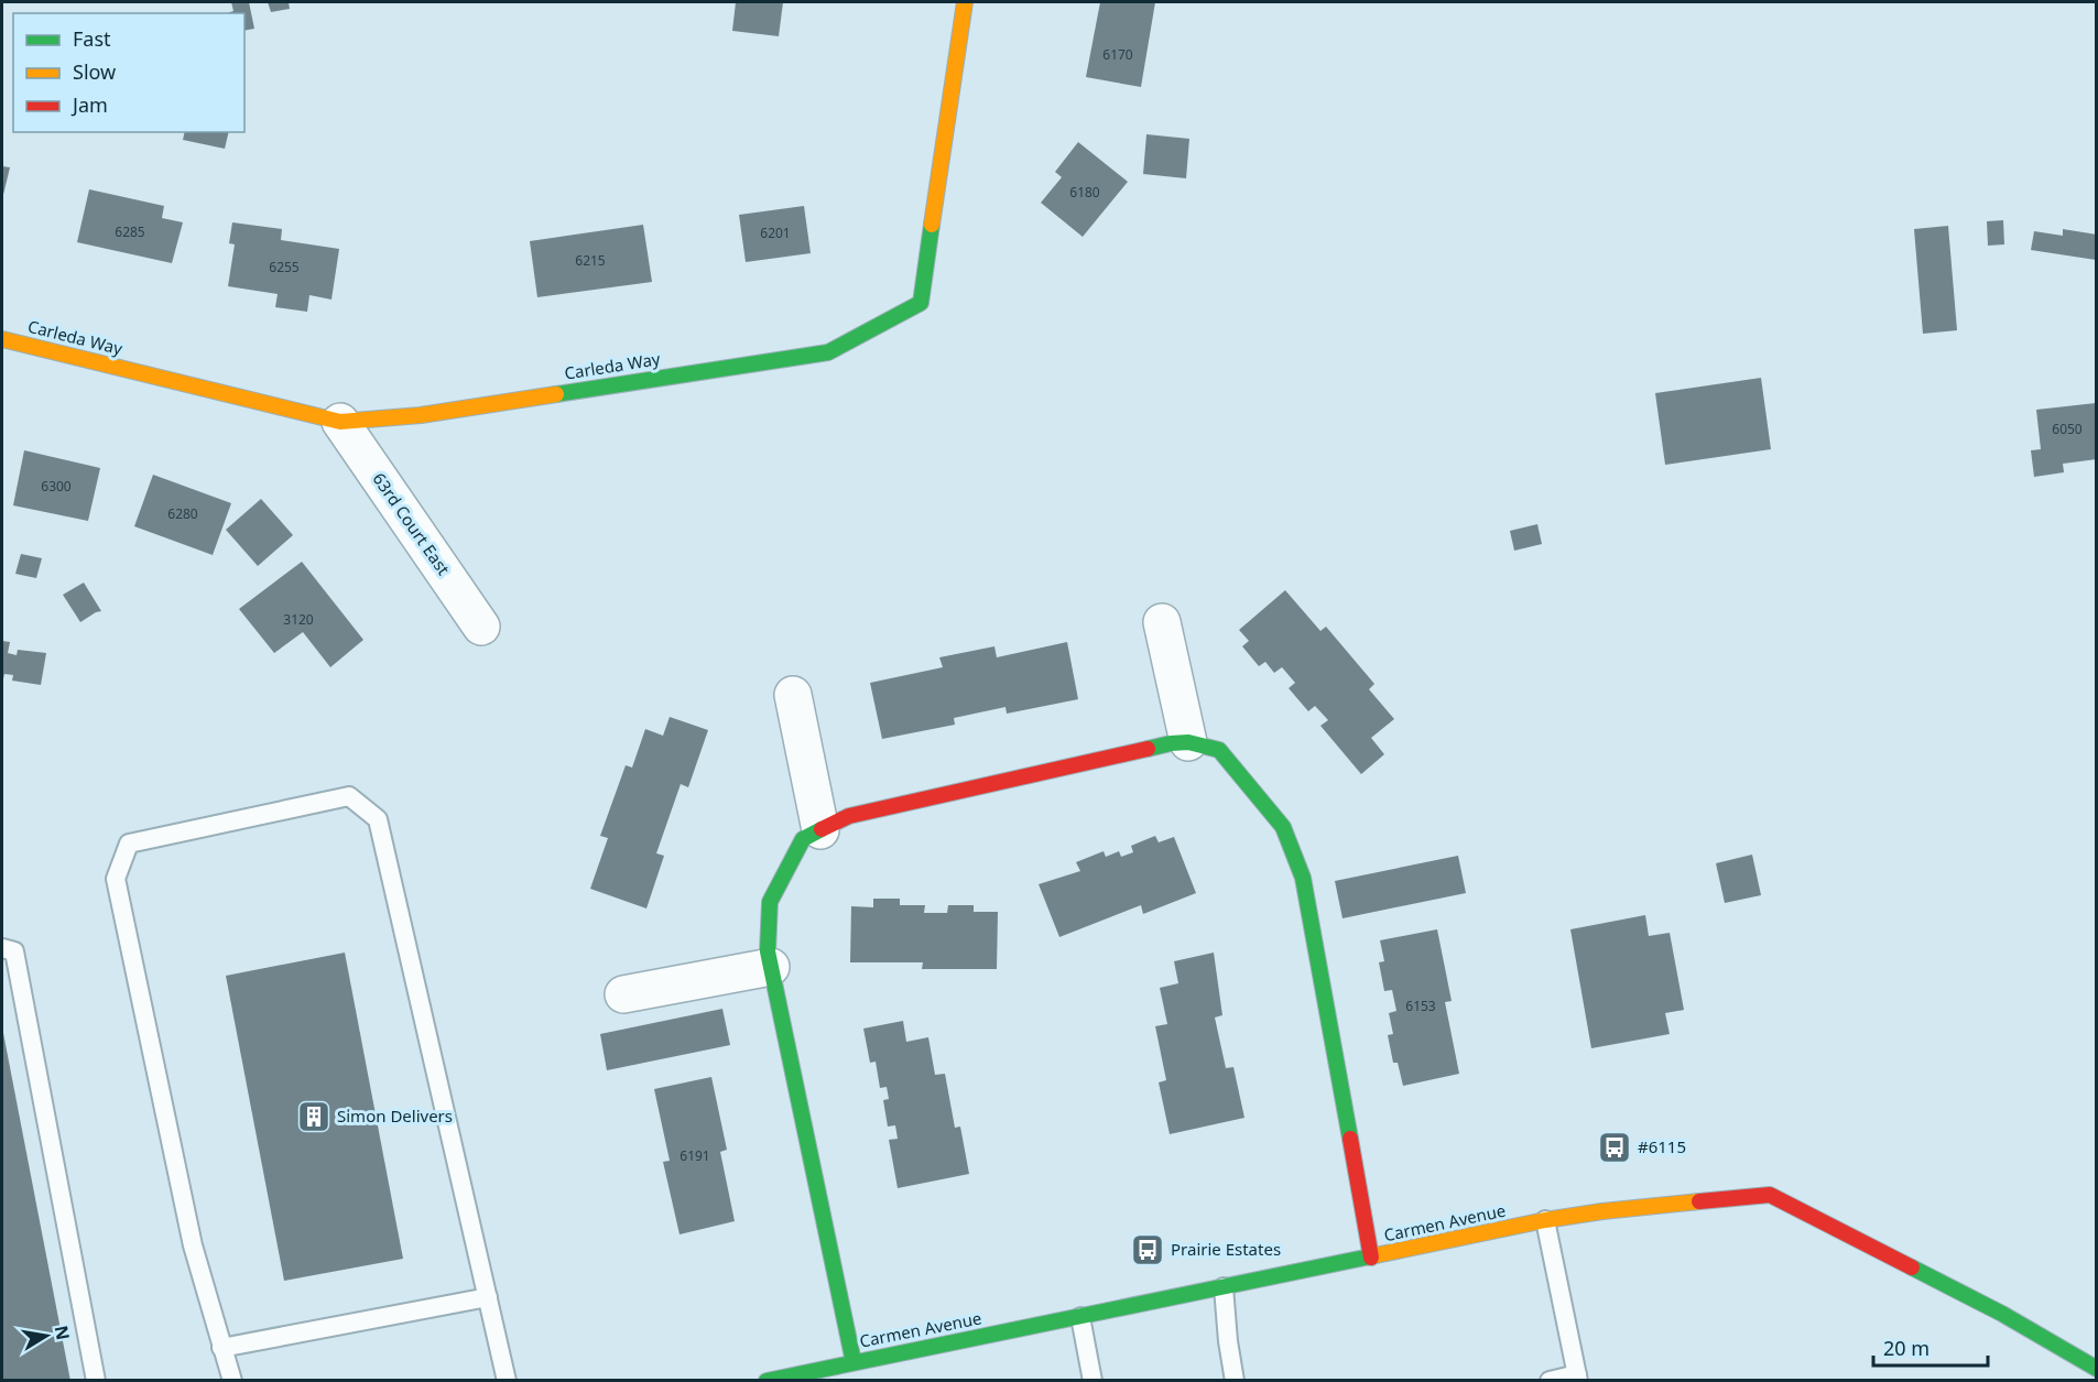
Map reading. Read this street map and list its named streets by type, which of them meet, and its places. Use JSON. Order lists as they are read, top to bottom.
{
  "streets": {
    "street": ["Carleda Way", "63rd Court East", "Carmen Avenue"]
  },
  "crossings": [
    ["Carleda Way", "63rd Court East"]
  ],
  "places": {
    "building": ["Simon Delivers"],
    "bus stop": ["#6115", "Prairie Estates"]
  },
  "house_numbers": [
    "6170",
    "6180",
    "6285",
    "6201",
    "6215",
    "6255",
    "6050",
    "6300",
    "6280",
    "3120",
    "6153",
    "6191"
  ],
  "legend": ["Fast", "Slow", "Jam"],
  "scale_bar": "20 m",
  "north": "right"
}
